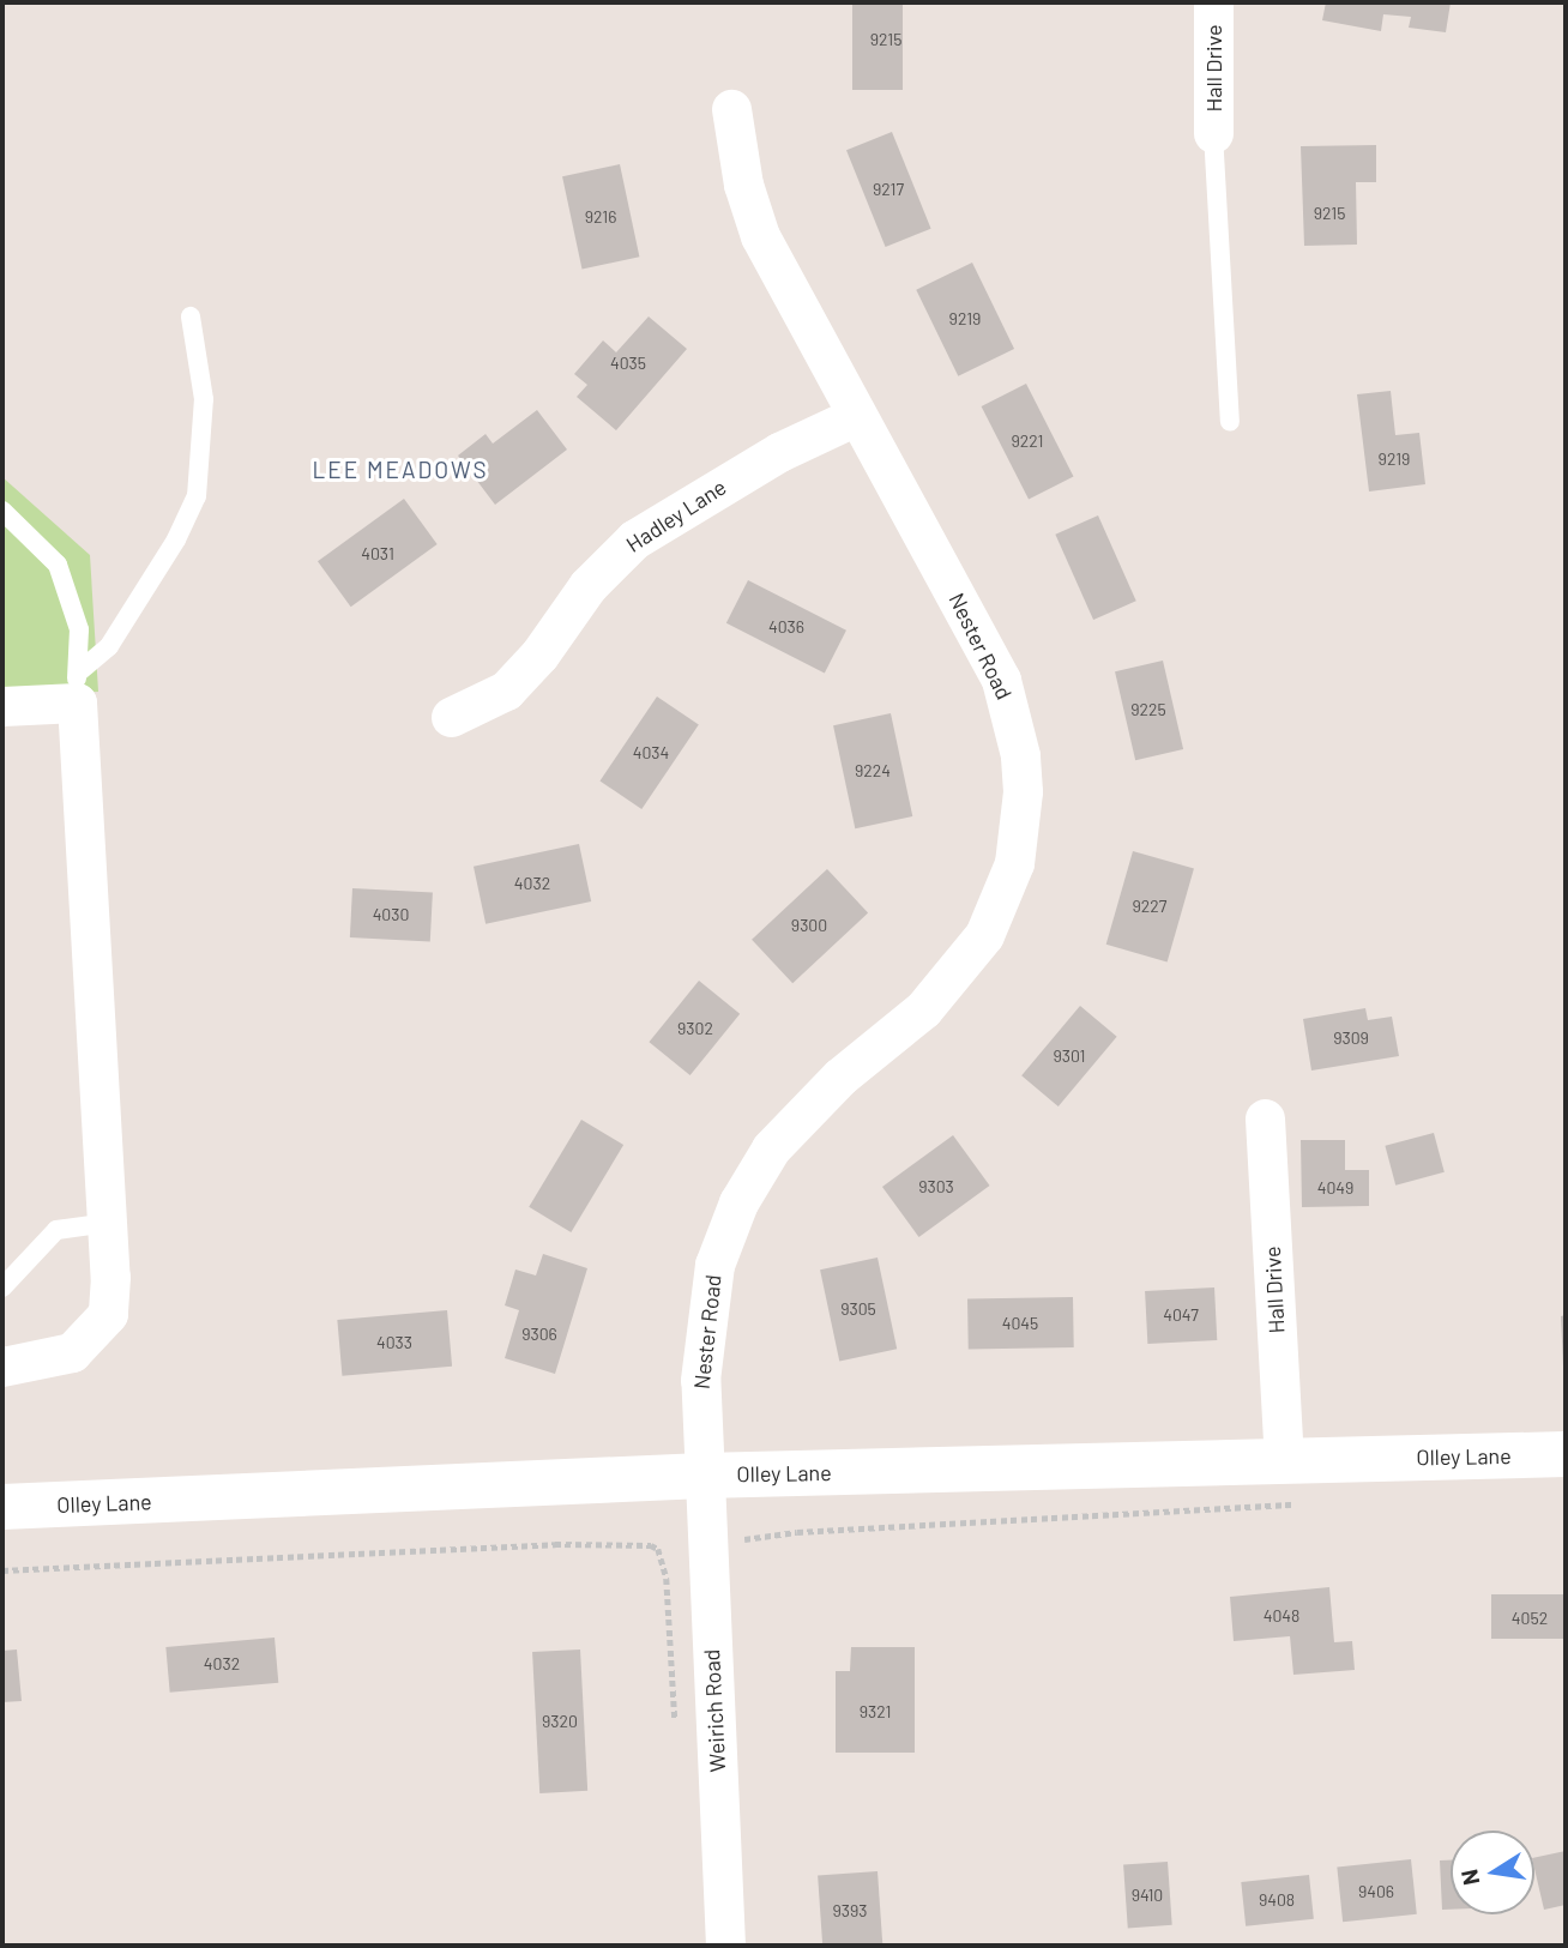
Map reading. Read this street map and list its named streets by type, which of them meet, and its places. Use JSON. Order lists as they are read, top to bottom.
{
  "streets": {
    "main road": ["Olley Lane"],
    "street": [
      "Hall Drive",
      "Hadley Lane",
      "Nester Road",
      "Weirich Road"
    ]
  },
  "crossings": [
    ["Hall Drive", "Olley Lane"],
    ["Hadley Lane", "Nester Road"],
    ["Nester Road", "Olley Lane"],
    ["Nester Road", "Weirich Road"],
    ["Olley Lane", "Weirich Road"]
  ],
  "districts": ["LEE MEADOWS"],
  "house_numbers": [
    "9215",
    "9217",
    "9215",
    "9216",
    "9219",
    "4035",
    "9221",
    "9219",
    "4031",
    "4036",
    "9225",
    "4034",
    "9224",
    "4032",
    "9227",
    "4030",
    "9300",
    "9302",
    "9309",
    "9301",
    "9303",
    "4049",
    "9305",
    "4047",
    "4045",
    "9306",
    "4033",
    "4048",
    "4052",
    "4032",
    "9321",
    "9320",
    "9406",
    "9410",
    "9408",
    "9393"
  ],
  "north": "left"
}
